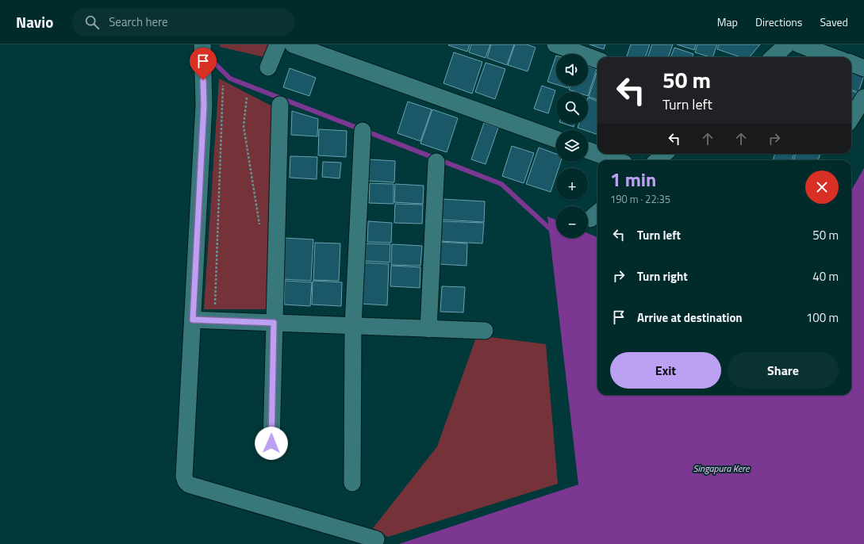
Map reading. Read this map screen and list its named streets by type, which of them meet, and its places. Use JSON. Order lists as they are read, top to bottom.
{
  "water": ["Singapura Kere"],
  "page": {
    "header": "Navio",
    "search": "Search here",
    "nav": ["Map", "Directions", "Saved"],
    "map_buttons": ["+", "−"],
    "turn": ["50 m", "Turn left"],
    "heading": ["1 min", "190 m · 22:35"],
    "list": [
      {
        "name": "Turn left",
        "value": "50 m"
      },
      {
        "name": "Turn right",
        "value": "40 m"
      },
      {
        "name": "Arrive at destination",
        "value": "100 m"
      }
    ],
    "buttons": ["Exit", "Share"]
  }
}
